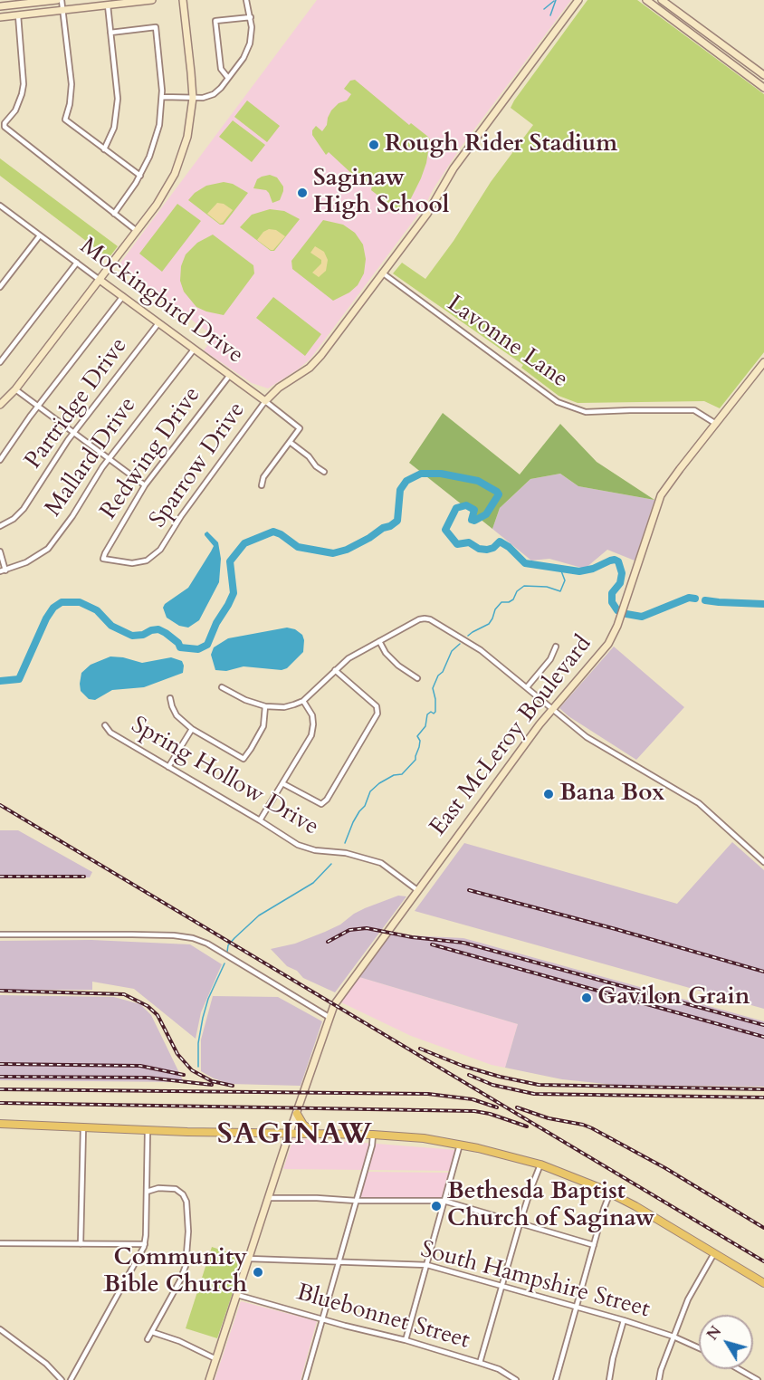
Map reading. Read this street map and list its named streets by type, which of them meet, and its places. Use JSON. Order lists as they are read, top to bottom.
{
  "streets": {
    "main road": ["Mockingbird Drive", "East McLeroy Boulevard"],
    "street": [
      "Lavonne Lane",
      "Partridge Drive",
      "Redwing Drive",
      "Mallard Drive",
      "Sparrow Drive",
      "Spring Hollow Drive",
      "South Hampshire Street",
      "Bluebonnet Street"
    ]
  },
  "crossings": [
    ["Mockingbird Drive", "Partridge Drive"],
    ["Mockingbird Drive", "Redwing Drive"],
    ["Mockingbird Drive", "Mallard Drive"],
    ["Mockingbird Drive", "Sparrow Drive"],
    ["Lavonne Lane", "East McLeroy Boulevard"],
    ["Redwing Drive", "Sparrow Drive"],
    ["East McLeroy Boulevard", "Spring Hollow Drive"],
    ["East McLeroy Boulevard", "South Hampshire Street"],
    ["East McLeroy Boulevard", "Bluebonnet Street"]
  ],
  "districts": ["SAGINAW"],
  "places": [
    "Rough Rider Stadium",
    "Saginaw High School",
    "Bana Box",
    "Gavilon Grain",
    "Bethesda Baptist Church of Saginaw",
    "Community Bible Church"
  ],
  "north": "top left"
}
